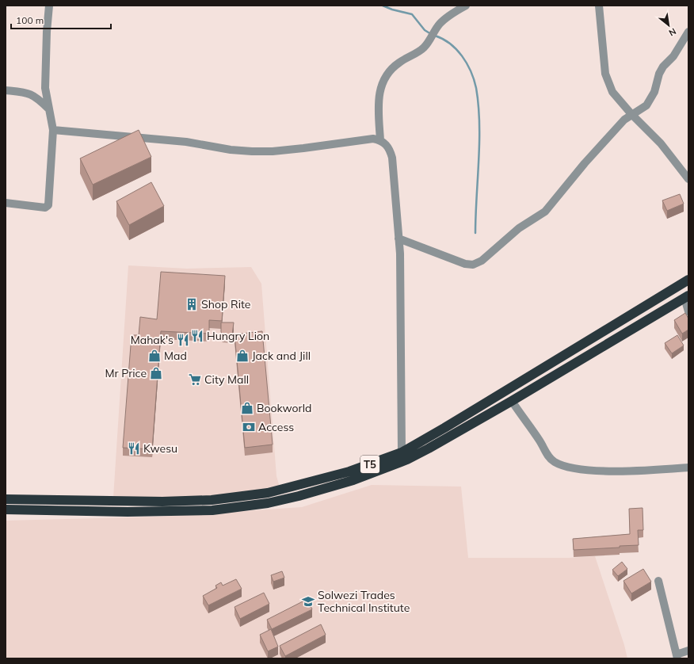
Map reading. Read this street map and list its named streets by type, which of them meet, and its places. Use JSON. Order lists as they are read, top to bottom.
{
  "streets": {
    "highway": ["T5"]
  },
  "places": {
    "building": ["Shop Rite"],
    "restaurant": ["Hungry Lion", "Mahak's", "Kwesu"],
    "shop": [
      "Mad",
      "Jack and Jill",
      "Mr Price",
      "Bookworld"
    ],
    "supermarket": ["City Mall"],
    "bank": ["Access"],
    "school or university": ["Solwezi Trades Technical Institute"]
  },
  "scale_bar": "100 m",
  "north": "bottom right"
}
